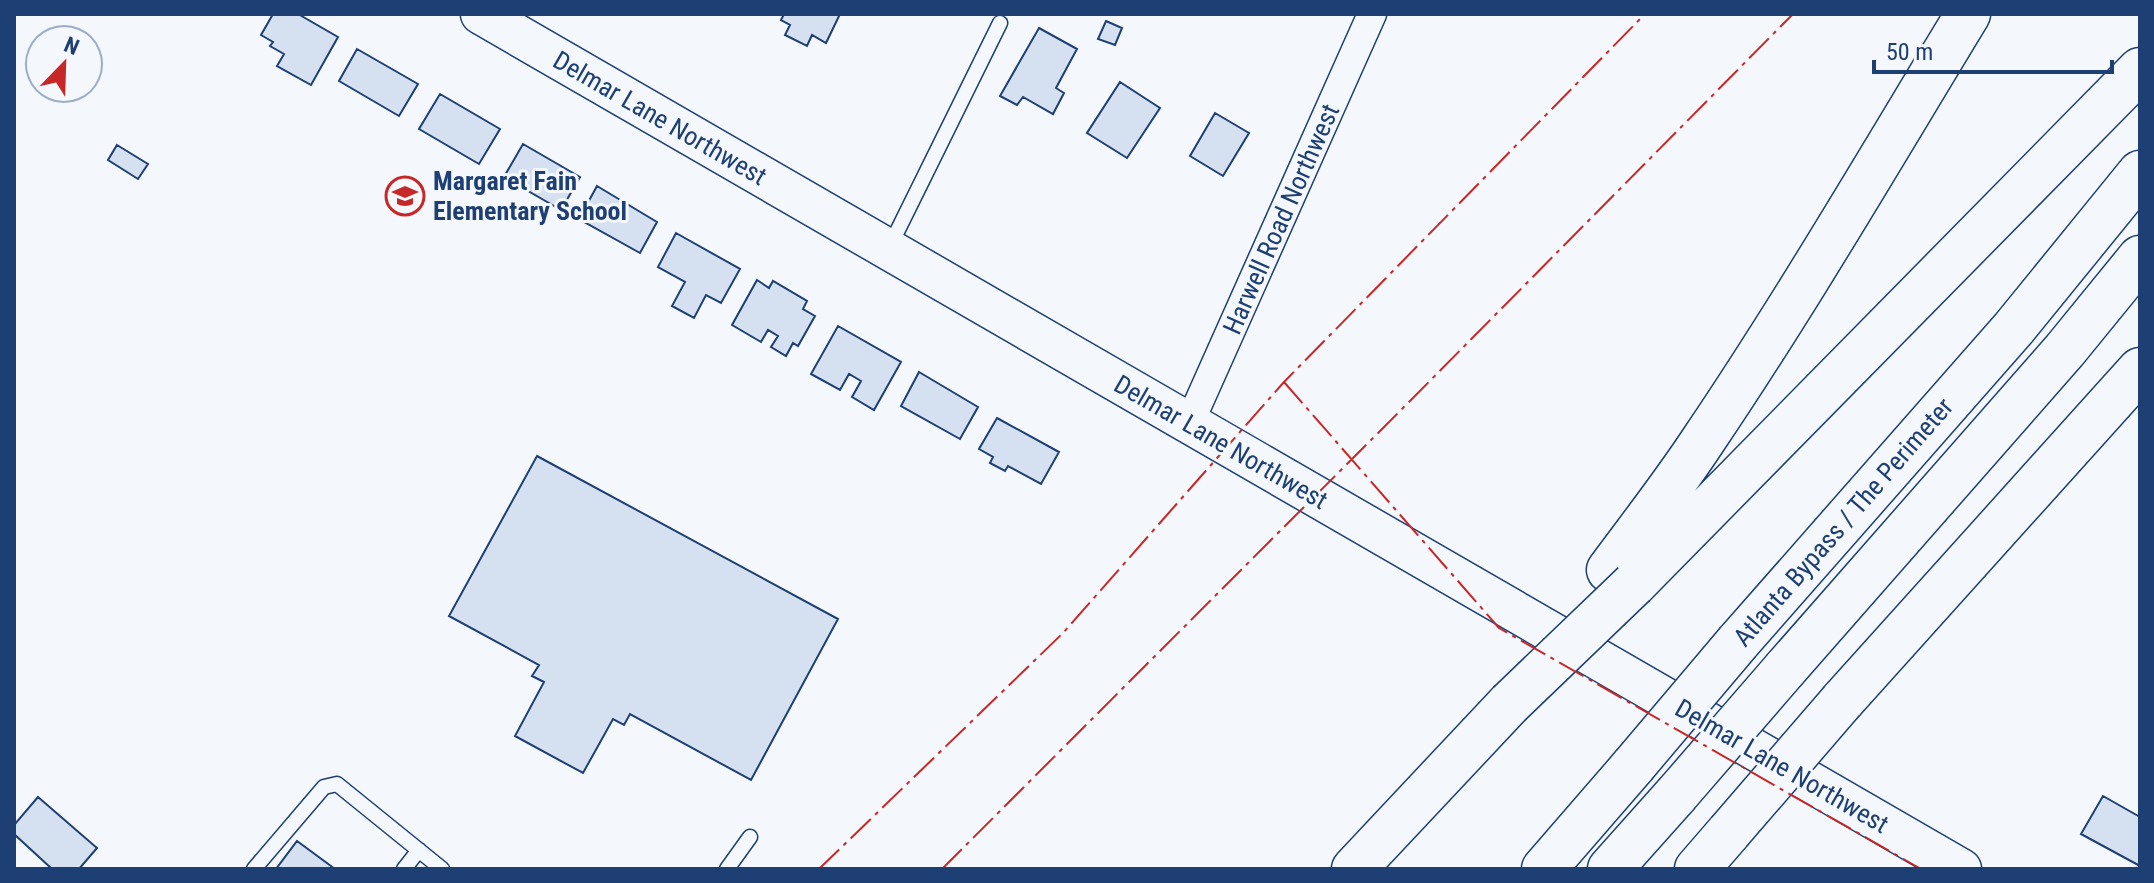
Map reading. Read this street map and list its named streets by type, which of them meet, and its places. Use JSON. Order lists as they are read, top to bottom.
{
  "streets": {
    "highway": ["Atlanta Bypass / The Perimeter"],
    "street": ["Delmar Lane Northwest", "Harwell Road Northwest"]
  },
  "crossings": [
    ["Delmar Lane Northwest", "Harwell Road Northwest"]
  ],
  "places": {
    "school or university": ["Margaret Fain Elementary School"]
  },
  "scale_bar": "50 m",
  "north": "top right"
}
